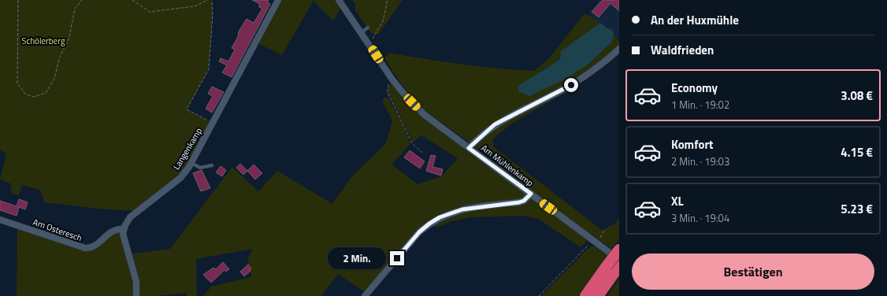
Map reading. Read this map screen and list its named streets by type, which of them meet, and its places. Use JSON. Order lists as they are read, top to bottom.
{
  "streets": {
    "street": ["Langenkamp", "Am Mühlenkamp", "Am Osteresch"]
  },
  "crossings": [
    ["Langenkamp", "Am Osteresch"]
  ],
  "parks": ["Schölerberg"],
  "page": {
    "banner": ["An der Huxmühle", "Waldfrieden"],
    "list": [
      {
        "name": "Economy",
        "note": "1 Min. · 19:02",
        "value": "3.08 €"
      },
      {
        "name": "Komfort",
        "note": "2 Min. · 19:03",
        "value": "4.15 €"
      },
      {
        "name": "XL",
        "note": "3 Min. · 19:04",
        "value": "5.23 €"
      }
    ],
    "bubble": "2 Min.",
    "buttons": "Bestätigen"
  }
}
